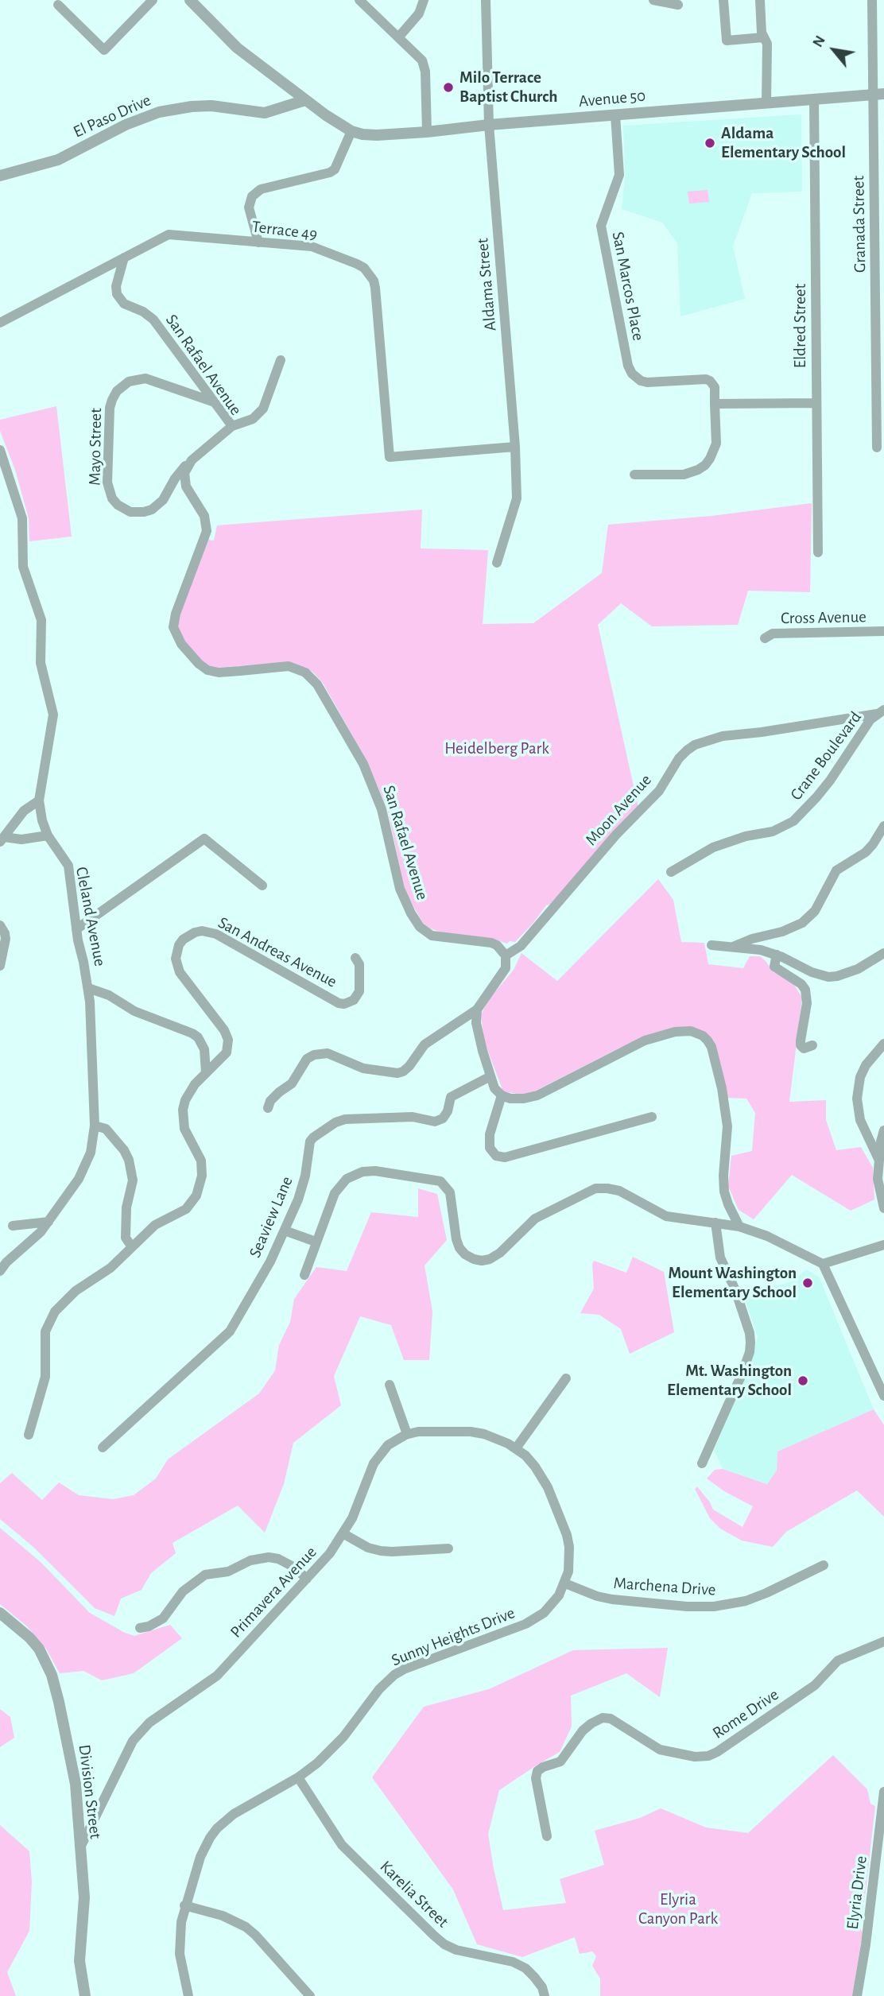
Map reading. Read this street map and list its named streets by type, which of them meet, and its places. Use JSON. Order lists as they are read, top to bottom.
{
  "streets": {
    "street": [
      "Avenue 50",
      "El Paso Drive",
      "Granada Street",
      "Terrace 49",
      "Aldama Street",
      "San Marcos Place",
      "Eldred Street",
      "San Rafael Avenue",
      "Mayo Street",
      "Cross Avenue",
      "Crane Boulevard",
      "Moon Avenue",
      "Cleland Avenue",
      "San Andreas Avenue",
      "Seaview Lane",
      "Marchena Drive",
      "Primavera Avenue",
      "Sunny Heights Drive",
      "Rome Drive",
      "Division Street",
      "Elyria Drive",
      "Karelia Street"
    ]
  },
  "crossings": [
    ["Avenue 50", "El Paso Drive"],
    ["Avenue 50", "Granada Street"],
    ["Avenue 50", "Aldama Street"],
    ["Avenue 50", "San Marcos Place"],
    ["Avenue 50", "Eldred Street"],
    ["Terrace 49", "Aldama Street"],
    ["Terrace 49", "San Rafael Avenue"],
    ["San Rafael Avenue", "Mayo Street"],
    ["San Rafael Avenue", "Moon Avenue"],
    ["Crane Boulevard", "Moon Avenue"],
    ["Marchena Drive", "Sunny Heights Drive"],
    ["Primavera Avenue", "Sunny Heights Drive"],
    ["Primavera Avenue", "Division Street"],
    ["Sunny Heights Drive", "Karelia Street"]
  ],
  "parks": ["Heidelberg Park", "Elyria Canyon Park"],
  "places": [
    "Milo Terrace Baptist Church",
    "Aldama Elementary School",
    "Mount Washington Elementary School",
    "Mt. Washington Elementary School"
  ],
  "north": "top left"
}
